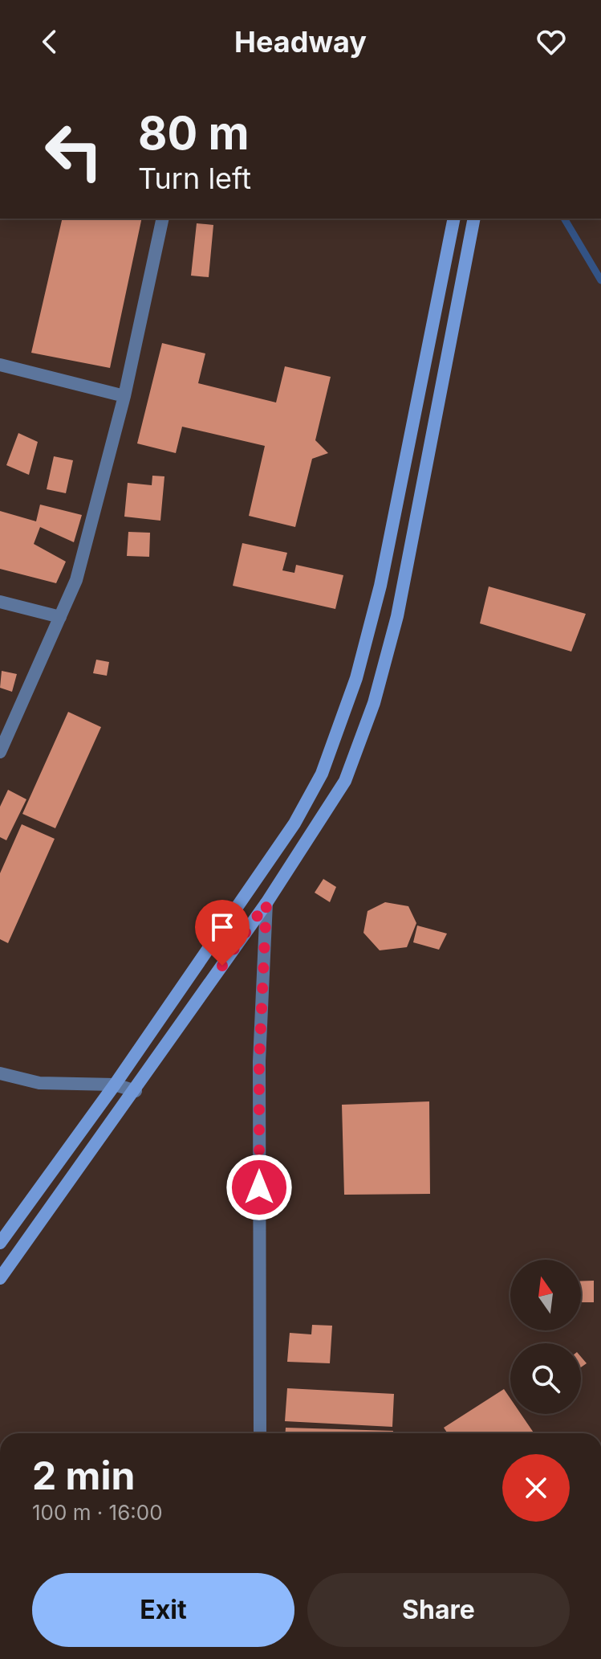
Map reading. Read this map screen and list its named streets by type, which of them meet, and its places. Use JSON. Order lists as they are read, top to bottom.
{
  "north": "top",
  "page": {
    "header": "Headway",
    "turn": ["80 m", "Turn left"],
    "heading": ["2 min", "100 m · 16:00"],
    "buttons": ["Exit", "Share"]
  }
}
